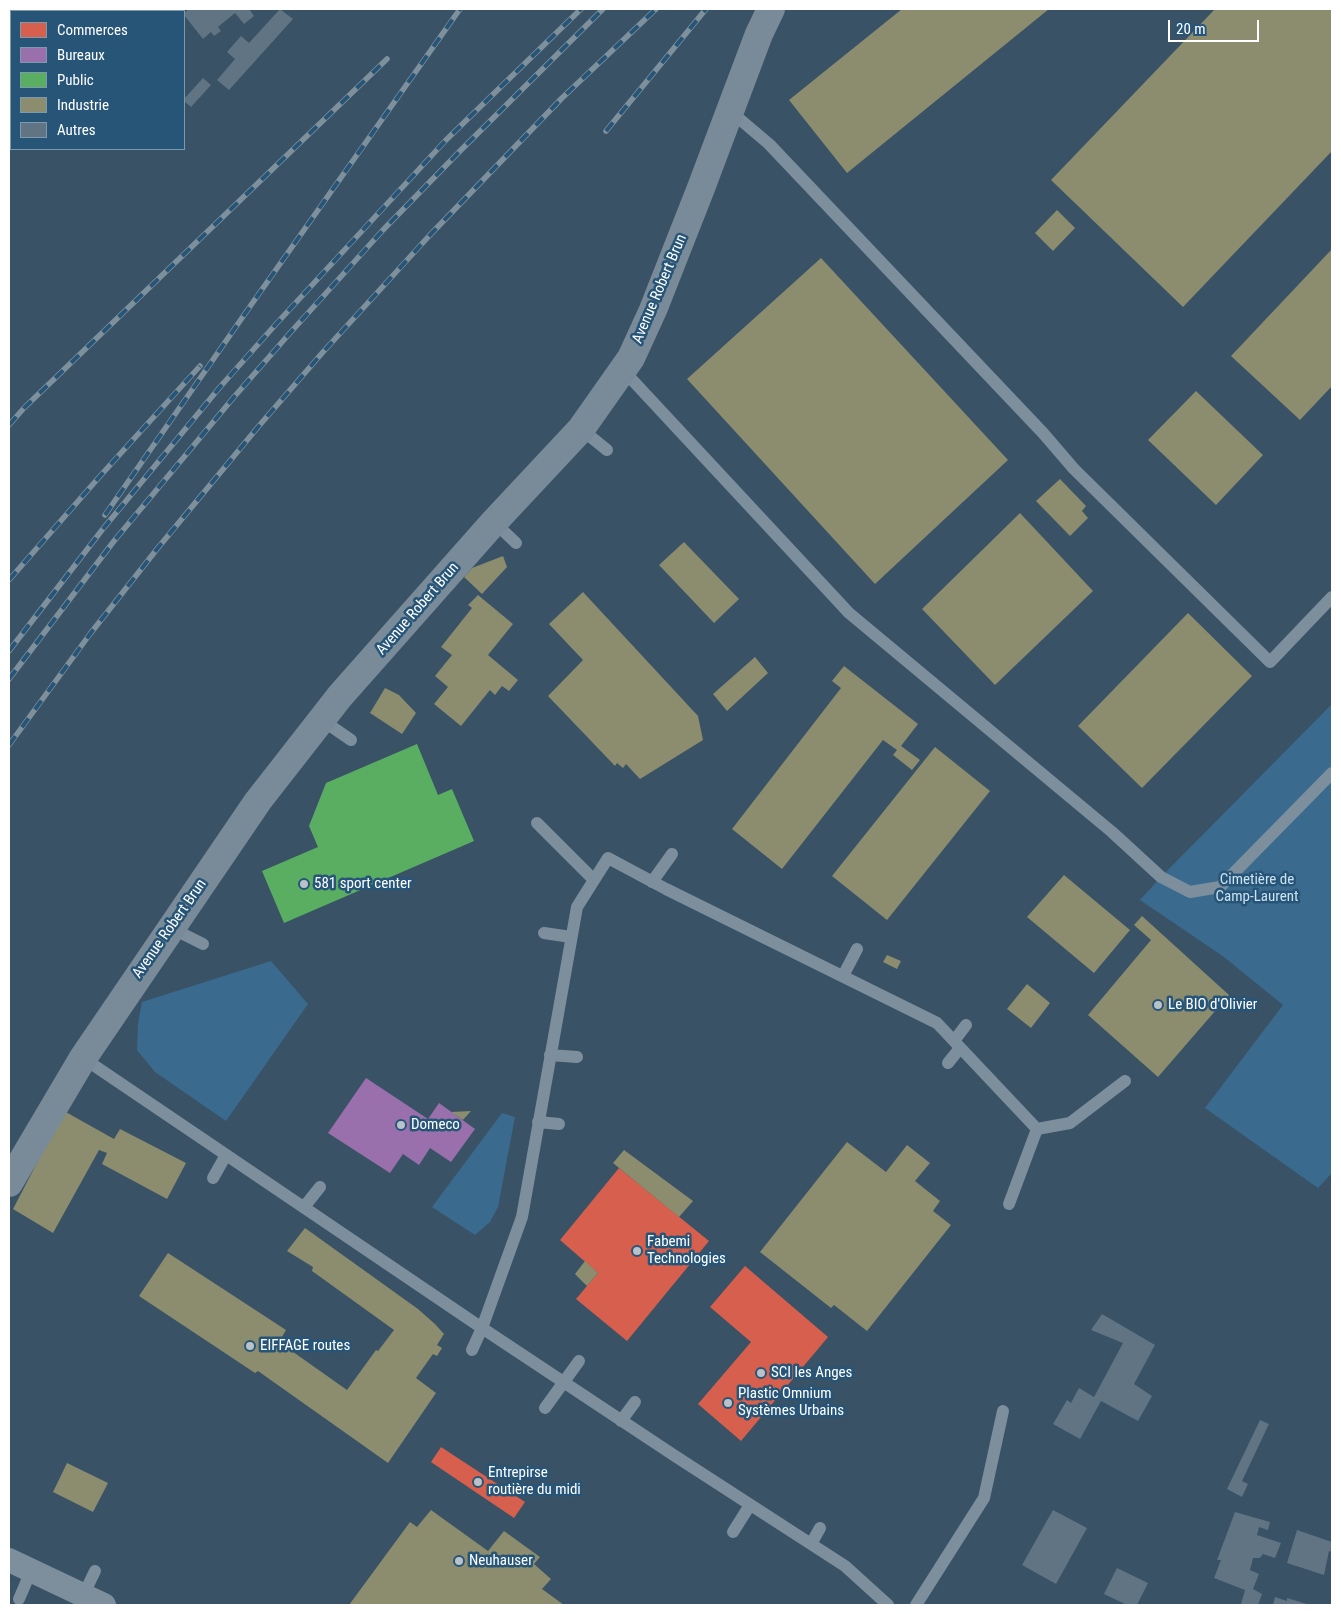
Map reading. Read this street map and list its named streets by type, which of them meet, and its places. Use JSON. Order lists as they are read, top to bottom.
{
  "streets": {
    "street": ["Avenue Robert Brun"]
  },
  "parks": ["Cimetière de Camp-Laurent"],
  "places": [
    "581 sport center",
    "Le BIO d'Olivier",
    "Domeco",
    "Fabemi Technologies",
    "EIFFAGE routes",
    "SCI les Anges",
    "Plastic Omnium Systèmes Urbains",
    "Entrepirse routière du midi",
    "Neuhauser"
  ],
  "legend": [
    "Commerces",
    "Bureaux",
    "Public",
    "Industrie",
    "Autres"
  ],
  "scale_bar": "20 m"
}
